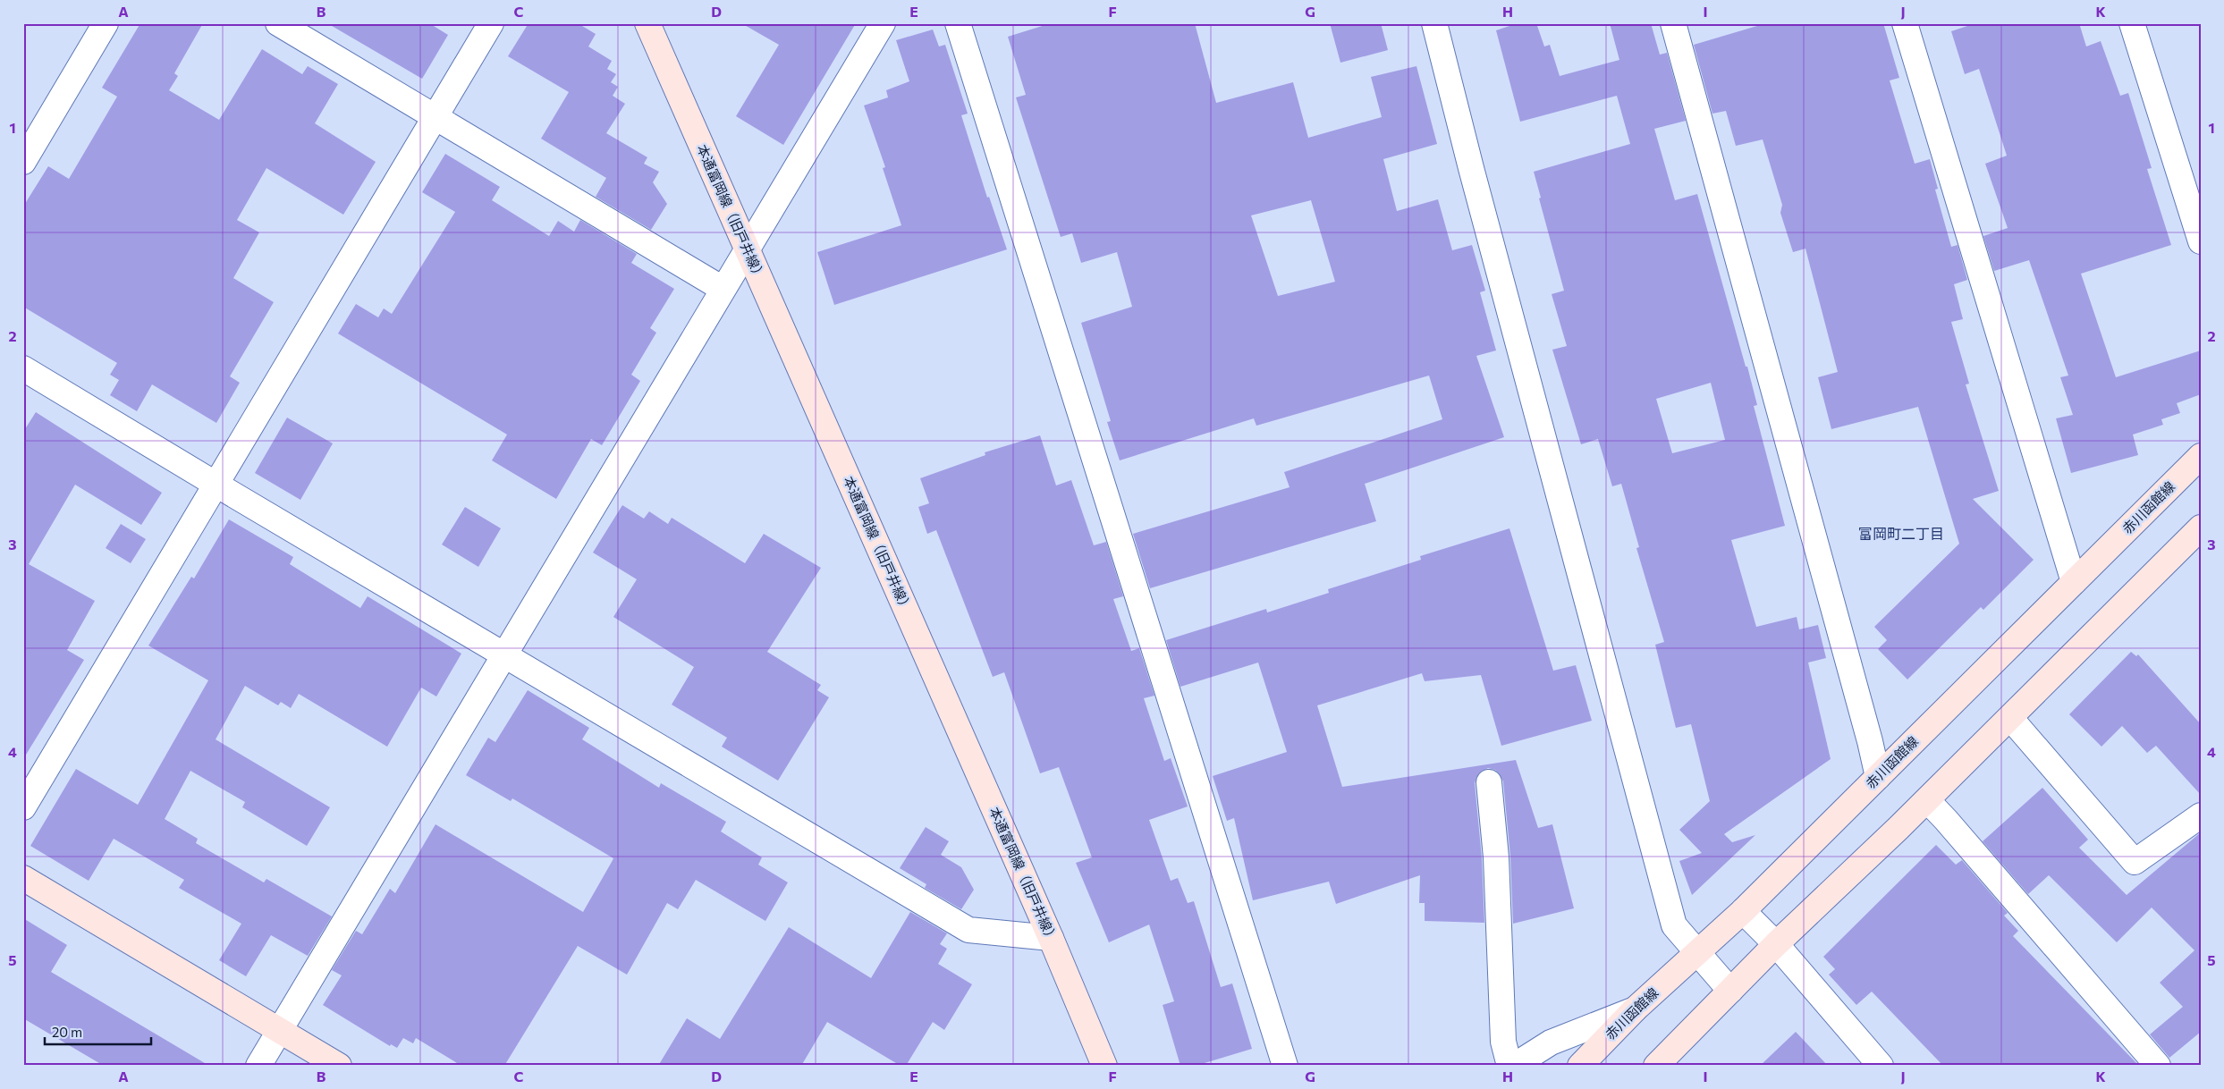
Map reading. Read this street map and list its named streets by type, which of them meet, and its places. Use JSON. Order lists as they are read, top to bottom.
{
  "streets": {
    "main road": ["本通富岡線（旧戸井線）", "赤川函館線"]
  },
  "districts": ["富岡町二丁目"],
  "scale_bar": "20 m",
  "grid": {
    "columns": [
      "A",
      "B",
      "C",
      "D",
      "E",
      "F",
      "G",
      "H",
      "I",
      "J",
      "K"
    ],
    "rows": [
      "1",
      "2",
      "3",
      "4",
      "5"
    ]
  }
}
